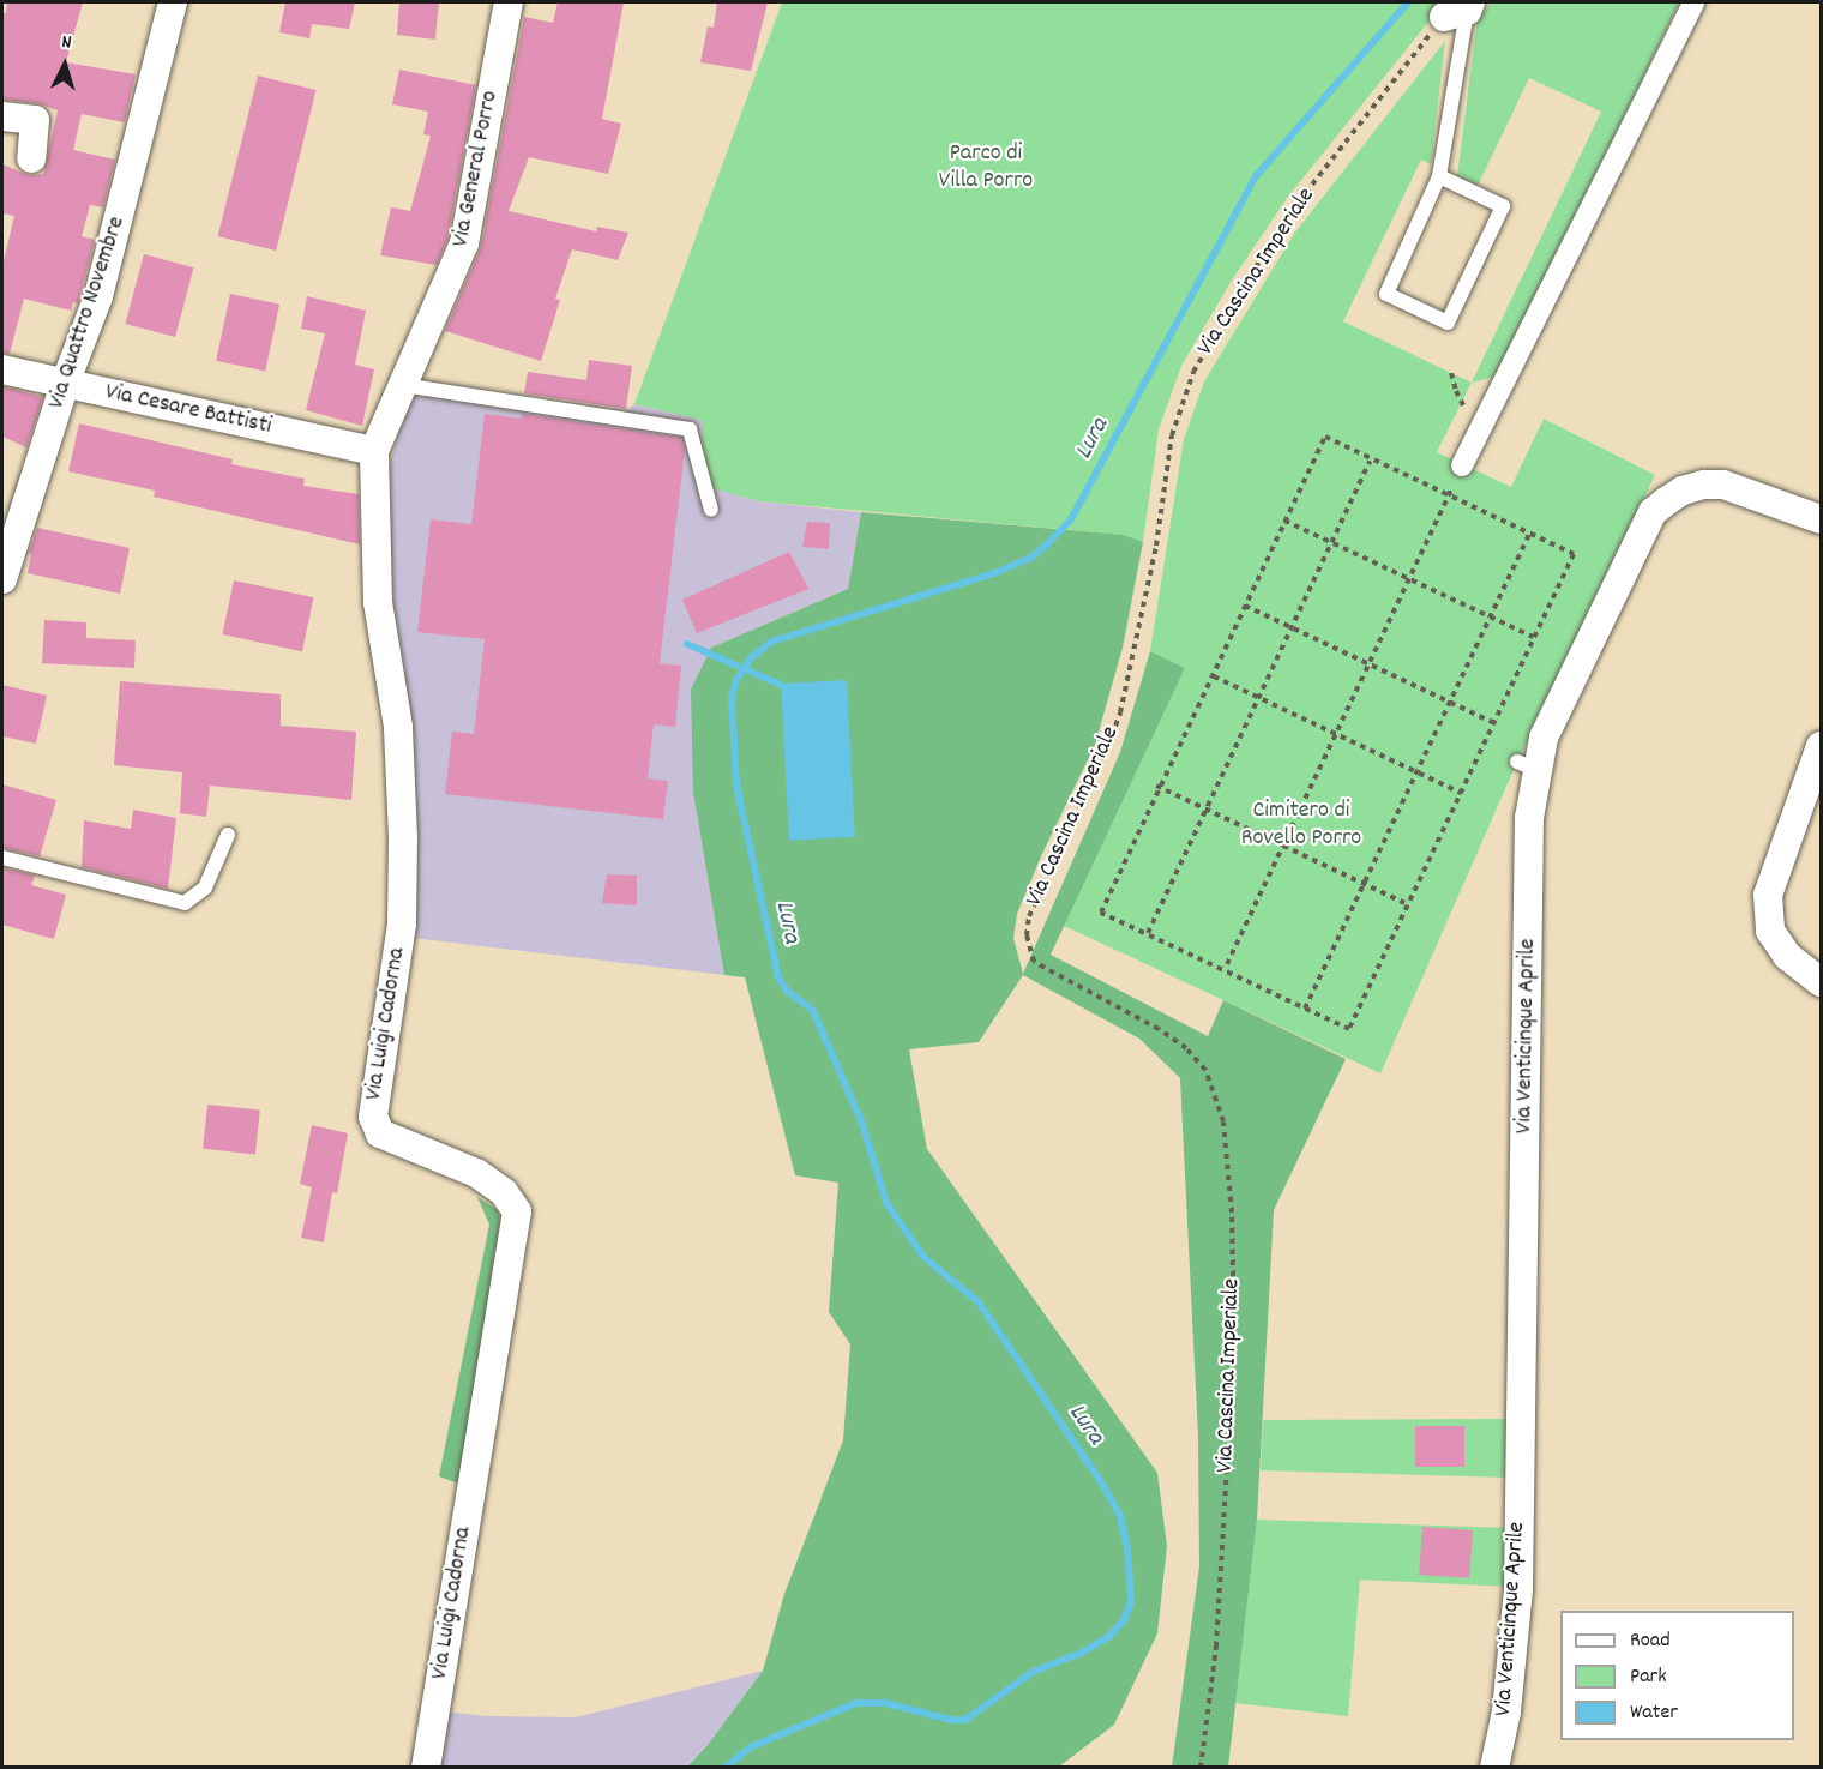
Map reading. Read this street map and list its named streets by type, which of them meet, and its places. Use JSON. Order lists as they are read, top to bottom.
{
  "streets": {
    "street": [
      "Via General Porro",
      "Via Quattro Novembre",
      "Via Cesare Battisti",
      "Via Luigi Cadorna",
      "Via Venticinque Aprile"
    ],
    "path": ["Via Cascina Imperiale"]
  },
  "crossings": [
    ["Via General Porro", "Via Cesare Battisti"],
    ["Via General Porro", "Via Luigi Cadorna"],
    ["Via Quattro Novembre", "Via Cesare Battisti"],
    ["Via Cesare Battisti", "Via Luigi Cadorna"]
  ],
  "water": ["Lura"],
  "parks": ["Parco di Villa Porro", "Cimitero di Rovello Porro"],
  "legend": ["Road", "Park", "Water"],
  "north": "top"
}
